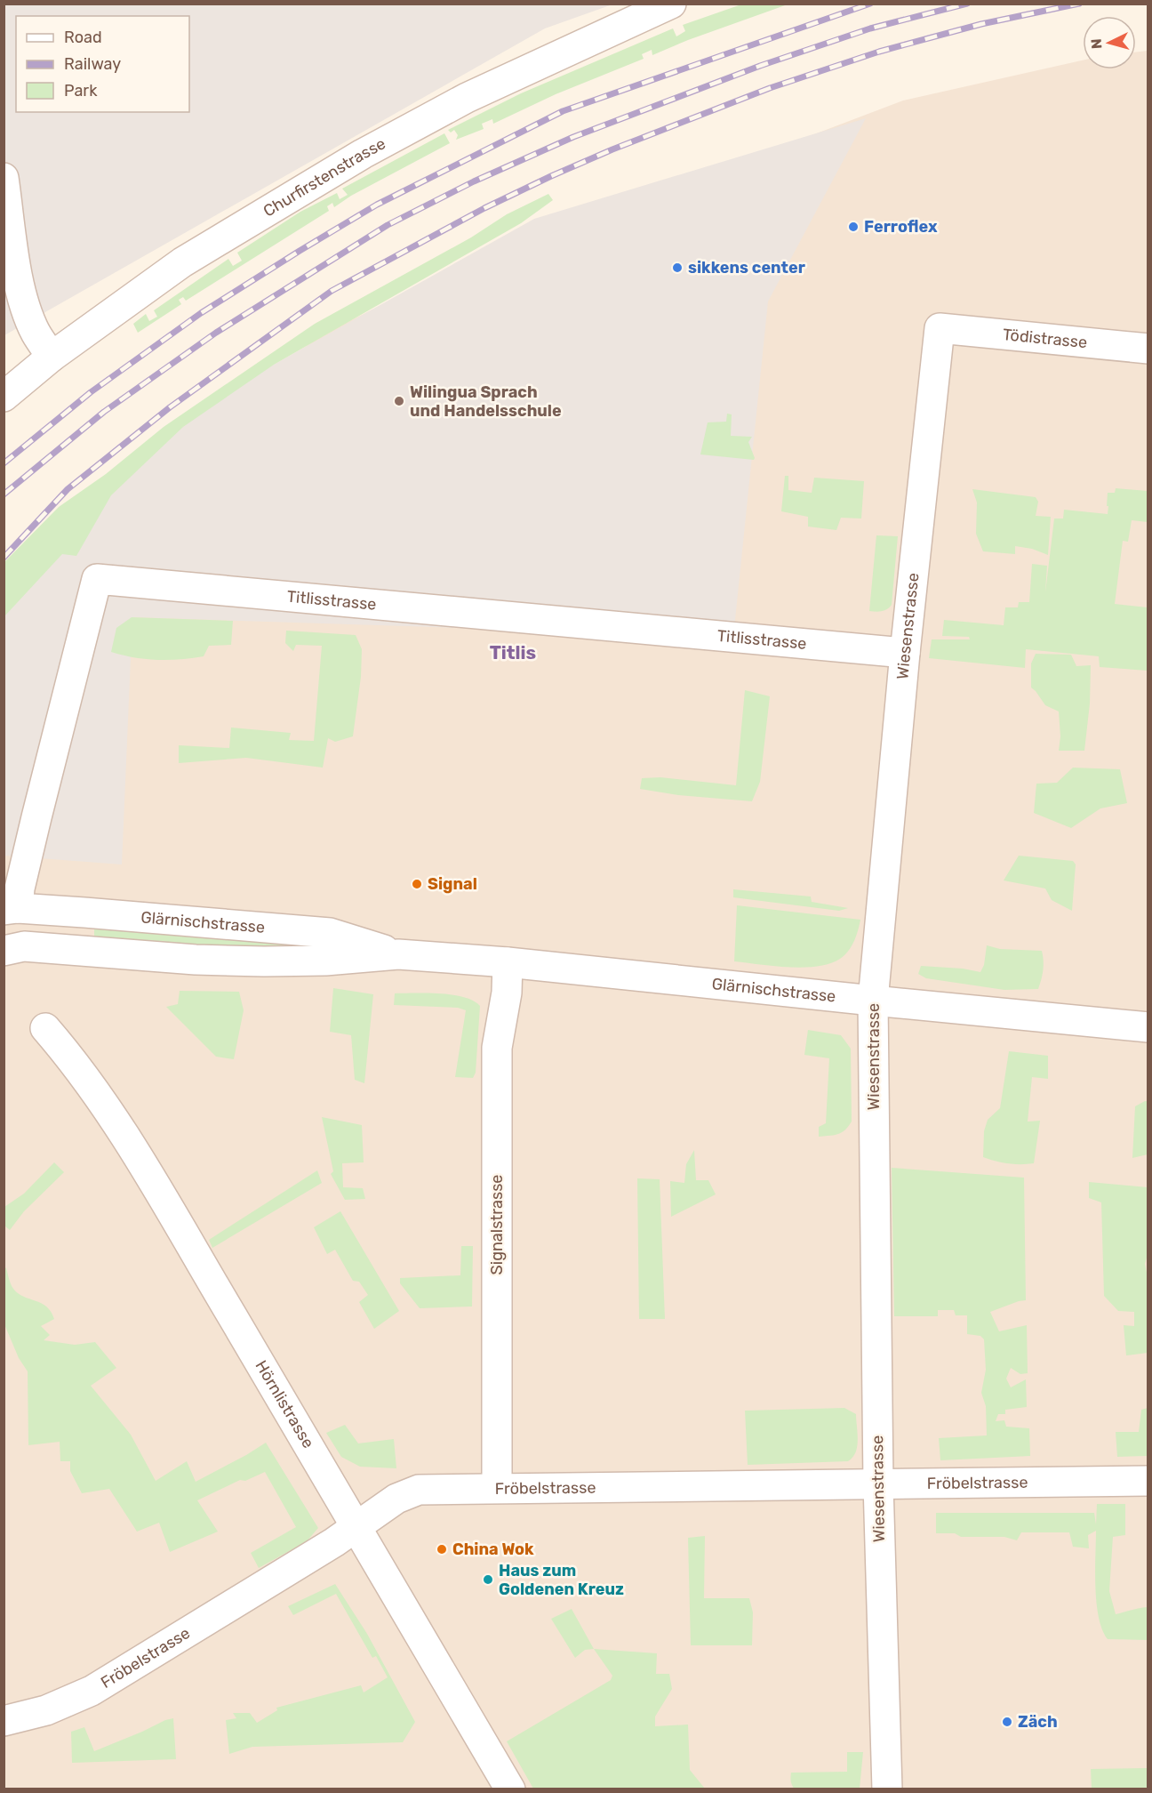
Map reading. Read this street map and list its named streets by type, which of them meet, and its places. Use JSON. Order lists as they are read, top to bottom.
{
  "streets": {
    "street": [
      "Churfirstenstrasse",
      "Tödistrasse",
      "Titlisstrasse",
      "Wiesenstrasse",
      "Glärnischstrasse",
      "Signalstrasse",
      "Hörnlistrasse",
      "Fröbelstrasse"
    ]
  },
  "crossings": [
    ["Tödistrasse", "Wiesenstrasse"],
    ["Titlisstrasse", "Wiesenstrasse"],
    ["Titlisstrasse", "Glärnischstrasse"],
    ["Wiesenstrasse", "Glärnischstrasse"],
    ["Wiesenstrasse", "Fröbelstrasse"],
    ["Glärnischstrasse", "Signalstrasse"],
    ["Signalstrasse", "Fröbelstrasse"],
    ["Hörnlistrasse", "Fröbelstrasse"]
  ],
  "districts": ["Titlis"],
  "places": [
    "Ferroflex",
    "sikkens center",
    "Wilingua Sprach und Handelsschule",
    "Signal",
    "China Wok",
    "Haus zum Goldenen Kreuz",
    "Zäch"
  ],
  "legend": ["Road", "Railway", "Park"],
  "north": "left"
}
